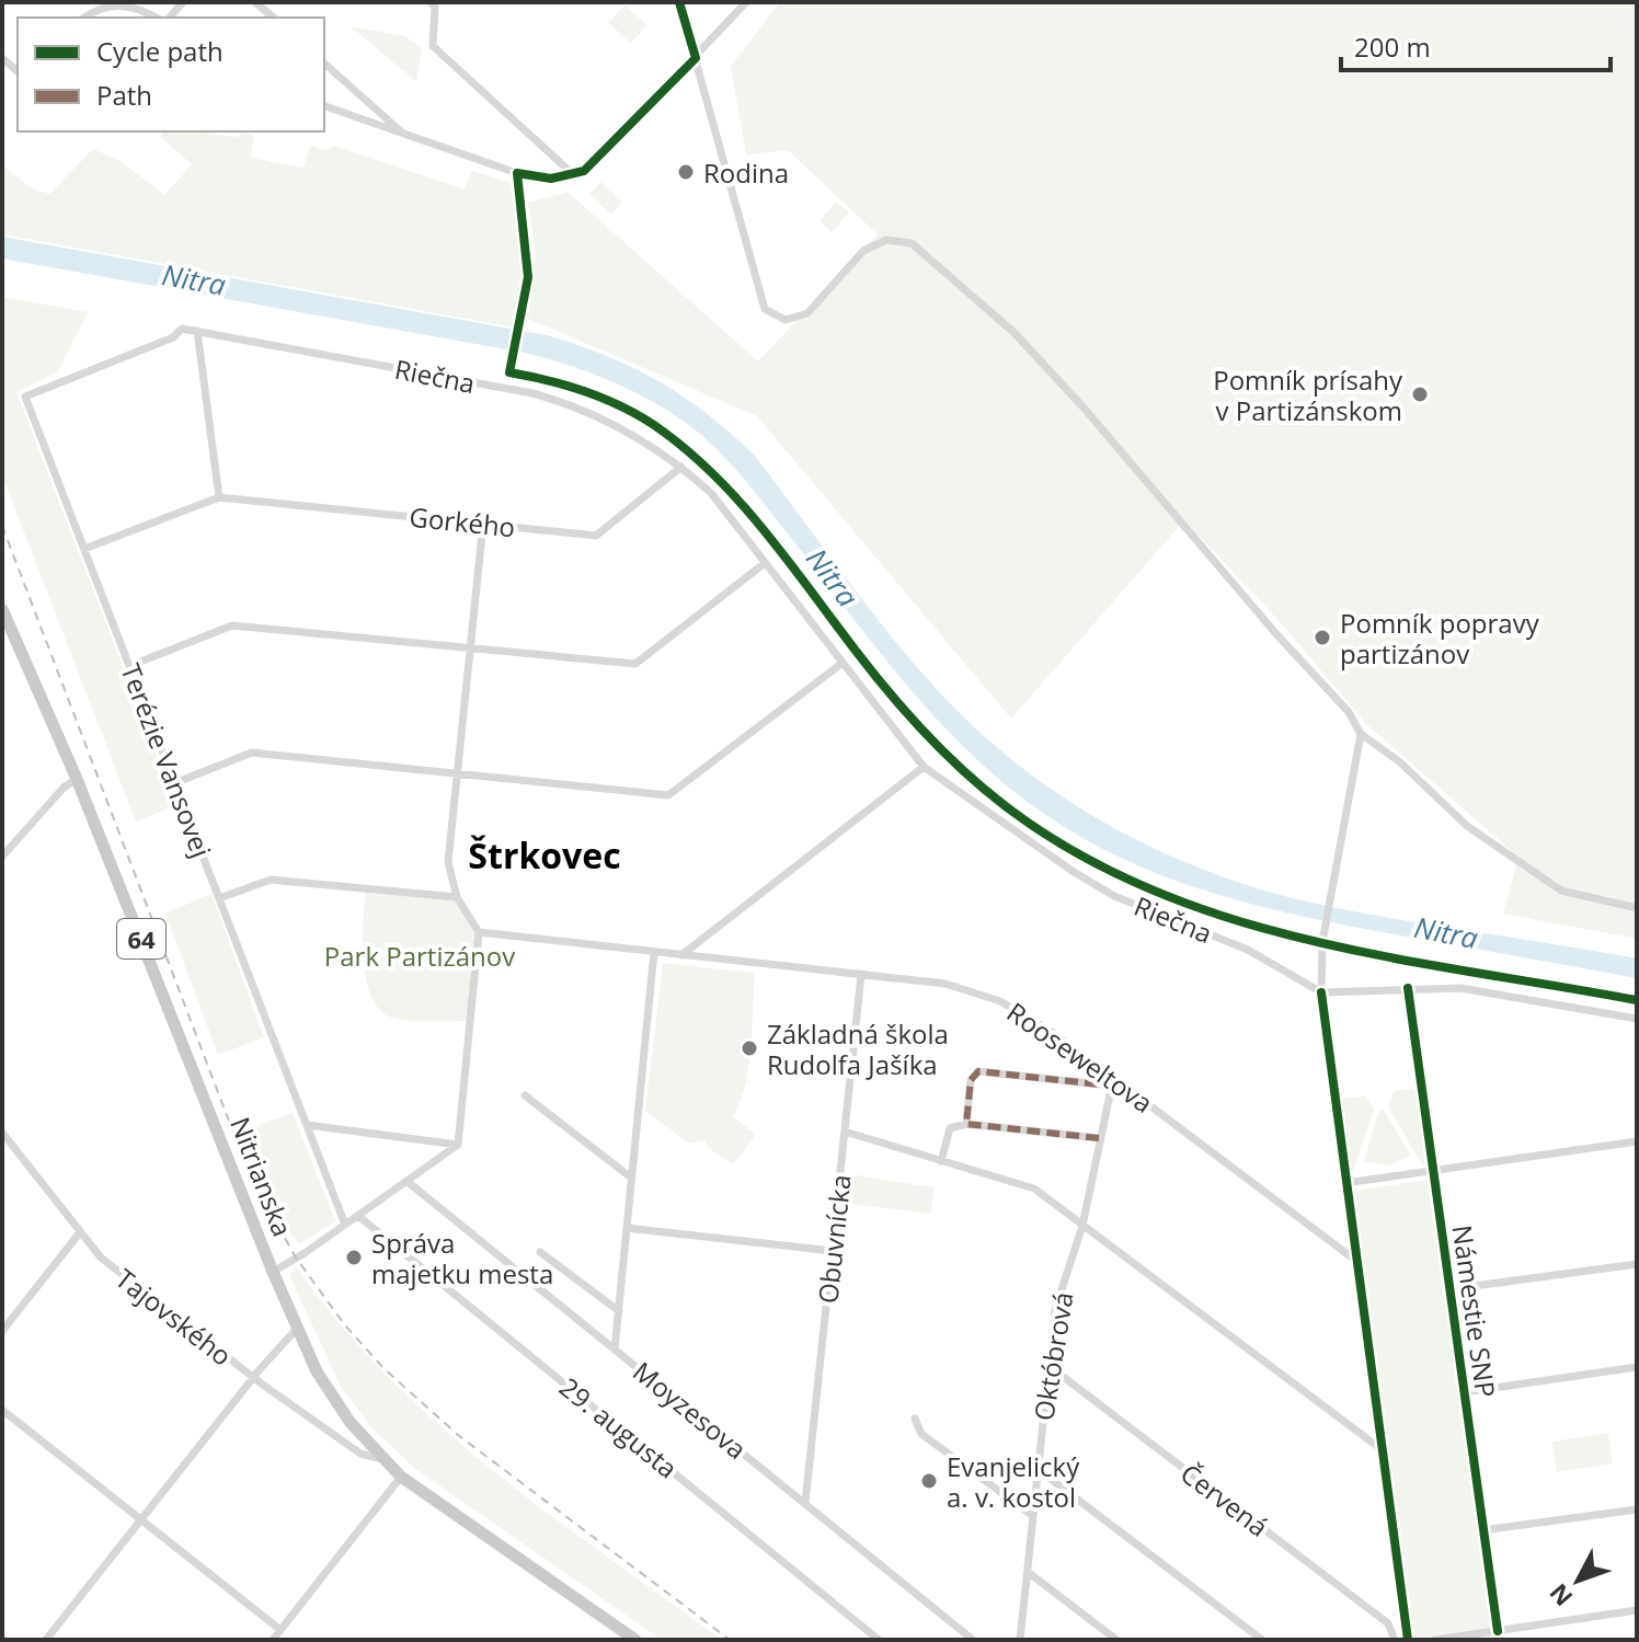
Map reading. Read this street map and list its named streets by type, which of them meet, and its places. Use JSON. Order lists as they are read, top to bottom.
{
  "streets": {
    "main road": ["64", "Nitrianska"],
    "street": [
      "Riečna",
      "Gorkého",
      "Terézie Vansovej",
      "Rooseweltova",
      "Obuvnícka",
      "Námestie SNP",
      "Tajovského",
      "Októbrová",
      "Moyzesova",
      "29. augusta",
      "Červená"
    ]
  },
  "crossings": [
    ["Riečna", "Gorkého"],
    ["Riečna", "Terézie Vansovej"],
    ["Gorkého", "Terézie Vansovej"],
    ["Rooseweltova", "Obuvnícka"],
    ["Rooseweltova", "Októbrová"],
    ["Nitrianska", "Tajovského"],
    ["Obuvnícka", "Moyzesova"],
    ["Októbrová", "Červená"]
  ],
  "districts": ["Štrkovec"],
  "water": ["Nitra"],
  "parks": ["Park Partizánov"],
  "places": [
    "Rodina",
    "Pomník prísahy v Partizánskom",
    "Pomník popravy partizánov",
    "Základná škola Rudolfa Jašíka",
    "Správa majetku mesta",
    "Evanjelický a. v. kostol"
  ],
  "legend": ["Cycle path", "Path"],
  "scale_bar": "200 m",
  "north": "bottom left"
}
